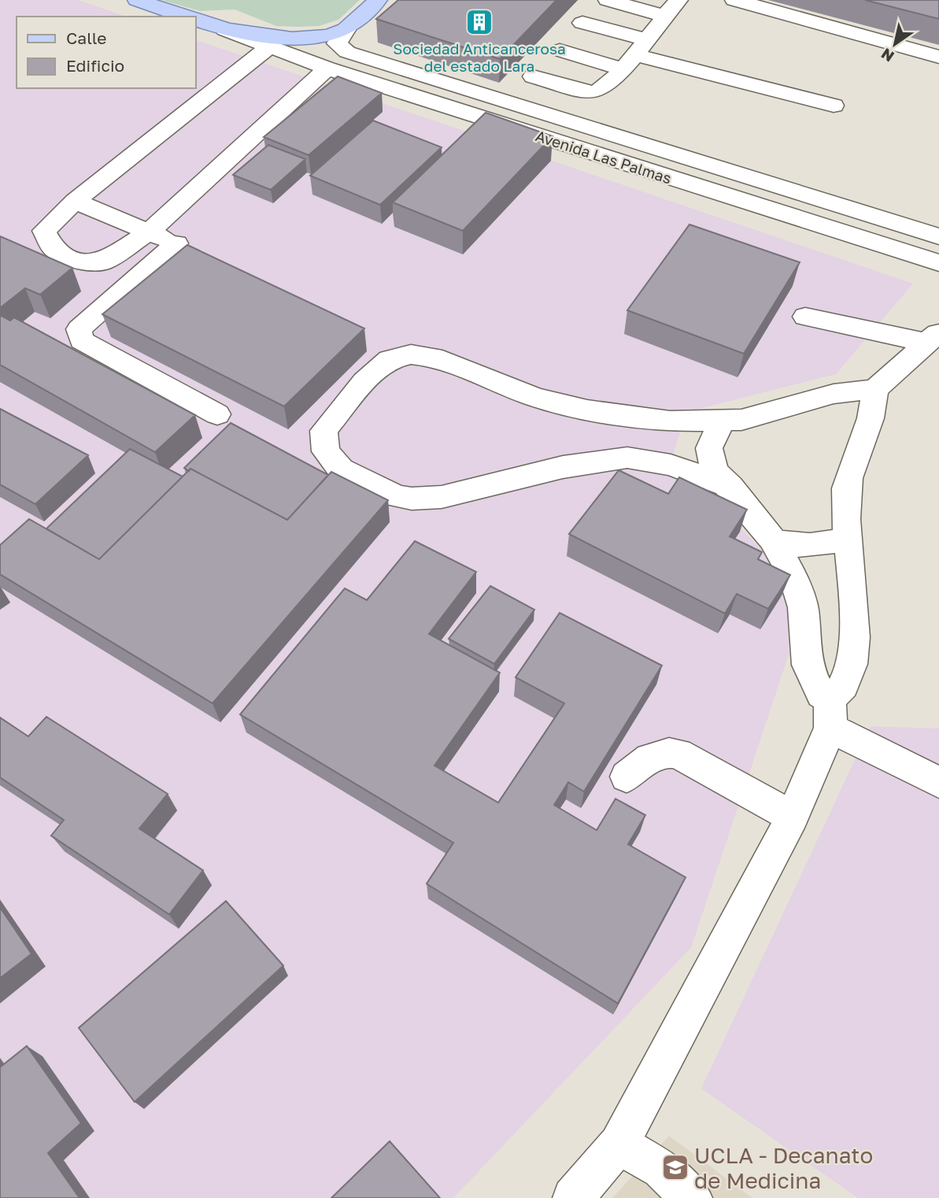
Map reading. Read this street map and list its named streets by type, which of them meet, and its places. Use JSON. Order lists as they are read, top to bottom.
{
  "streets": {
    "street": ["Avenida Las Palmas"]
  },
  "places": {
    "building": ["Sociedad Anticancerosa del estado Lara"],
    "school or university": ["UCLA - Decanato de Medicina"]
  },
  "legend": ["Calle", "Edificio"],
  "north": "bottom left"
}
